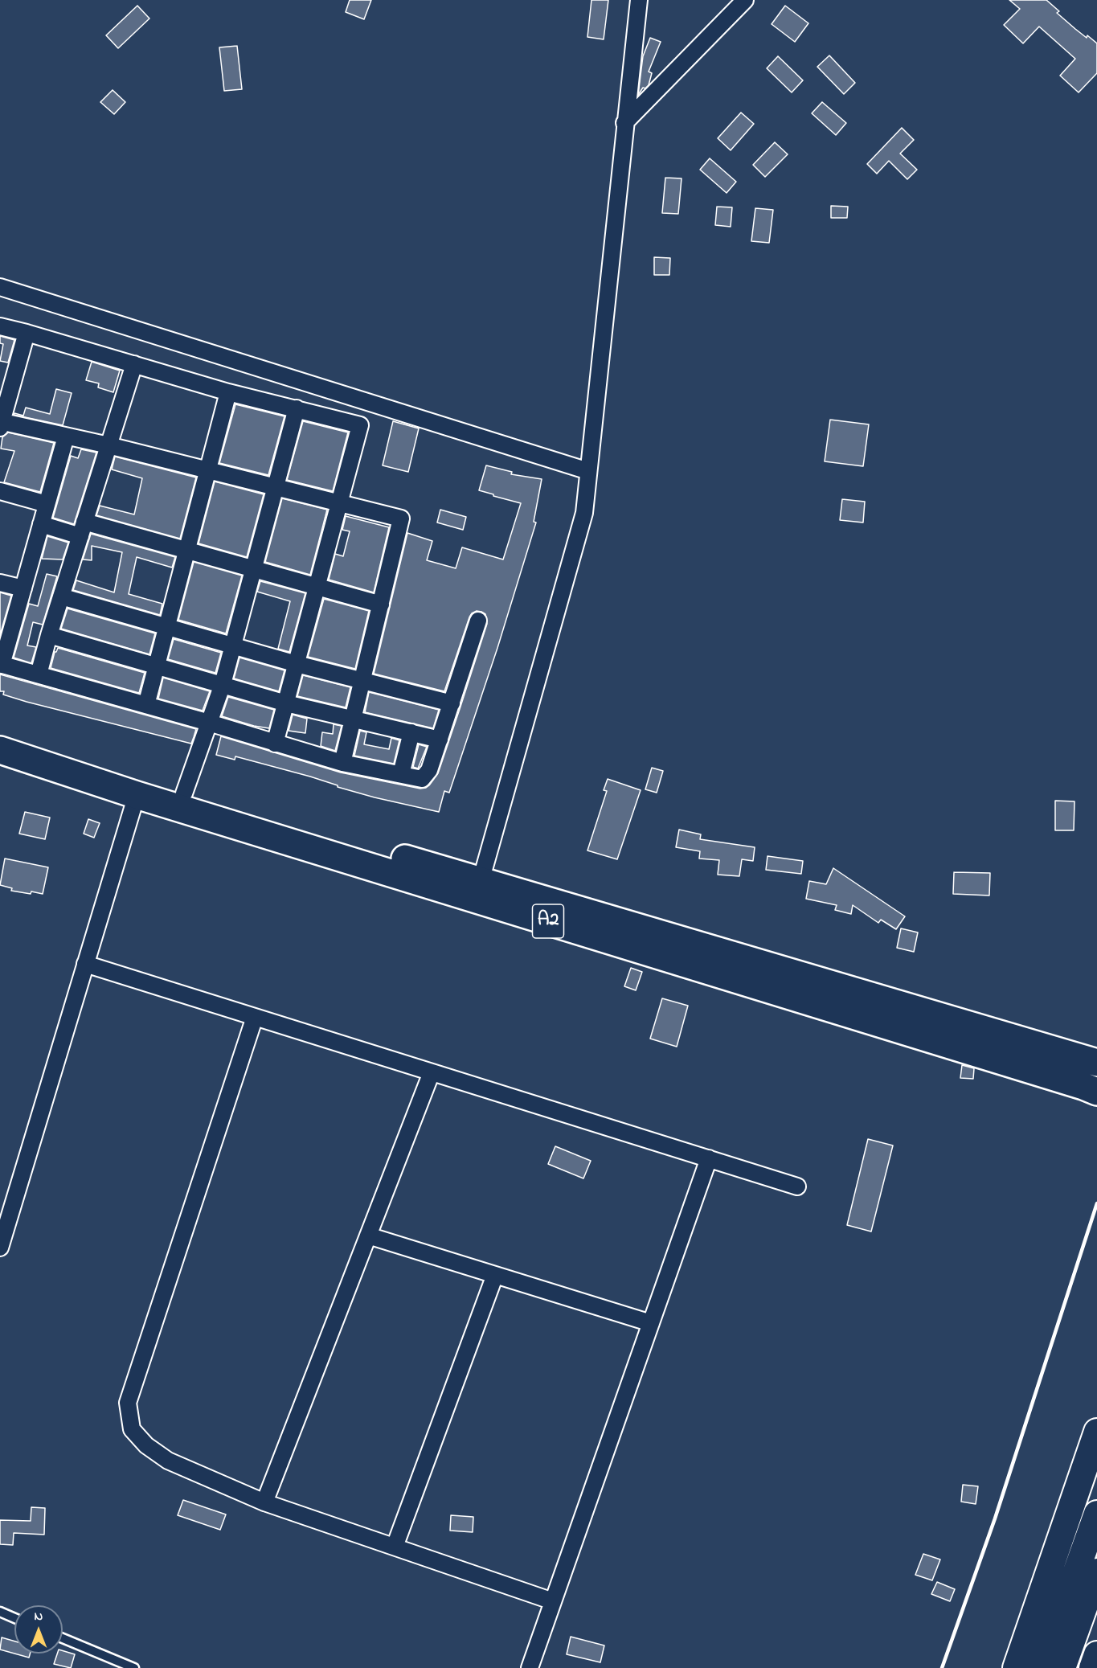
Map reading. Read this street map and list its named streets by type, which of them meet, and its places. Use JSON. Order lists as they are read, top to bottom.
{
  "streets": {
    "highway": ["A2"]
  },
  "north": "top"
}
